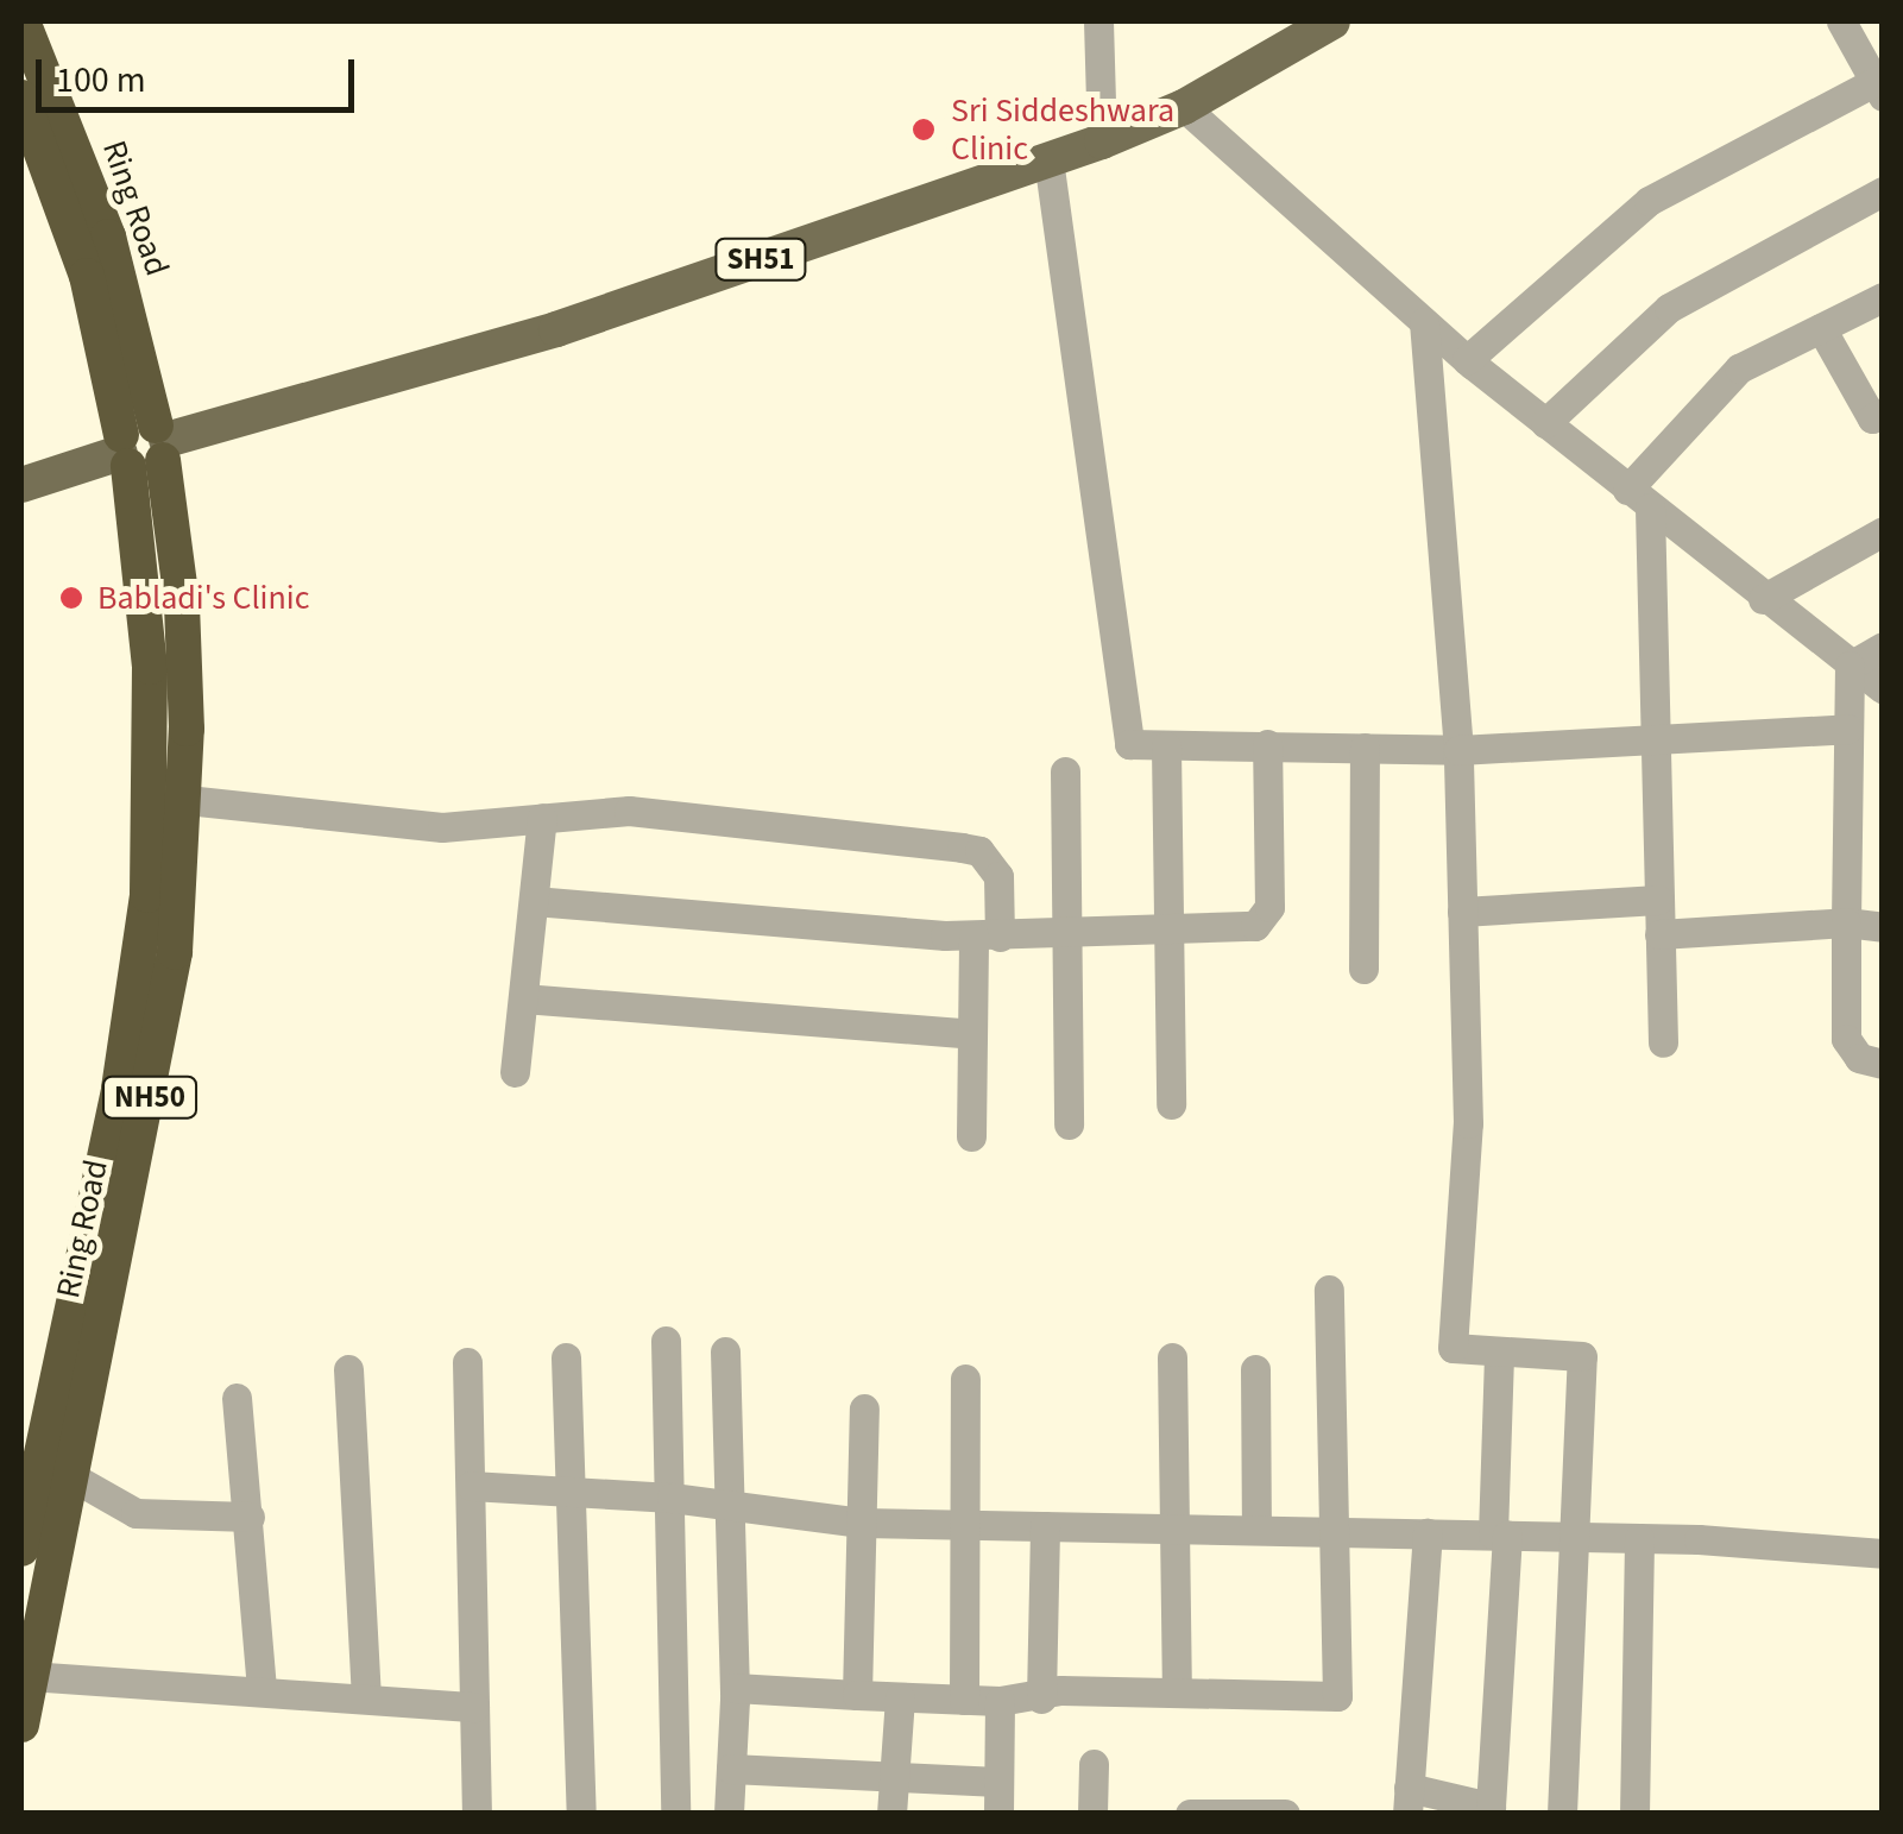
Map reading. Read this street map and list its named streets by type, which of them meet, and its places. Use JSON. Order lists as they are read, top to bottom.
{
  "streets": {
    "highway": ["Ring Road", "NH50"],
    "main road": ["SH51"]
  },
  "crossings": [
    ["Ring Road", "SH51"]
  ],
  "places": ["Sri Siddeshwara Clinic", "Babladi's Clinic"],
  "scale_bar": "100 m"
}
